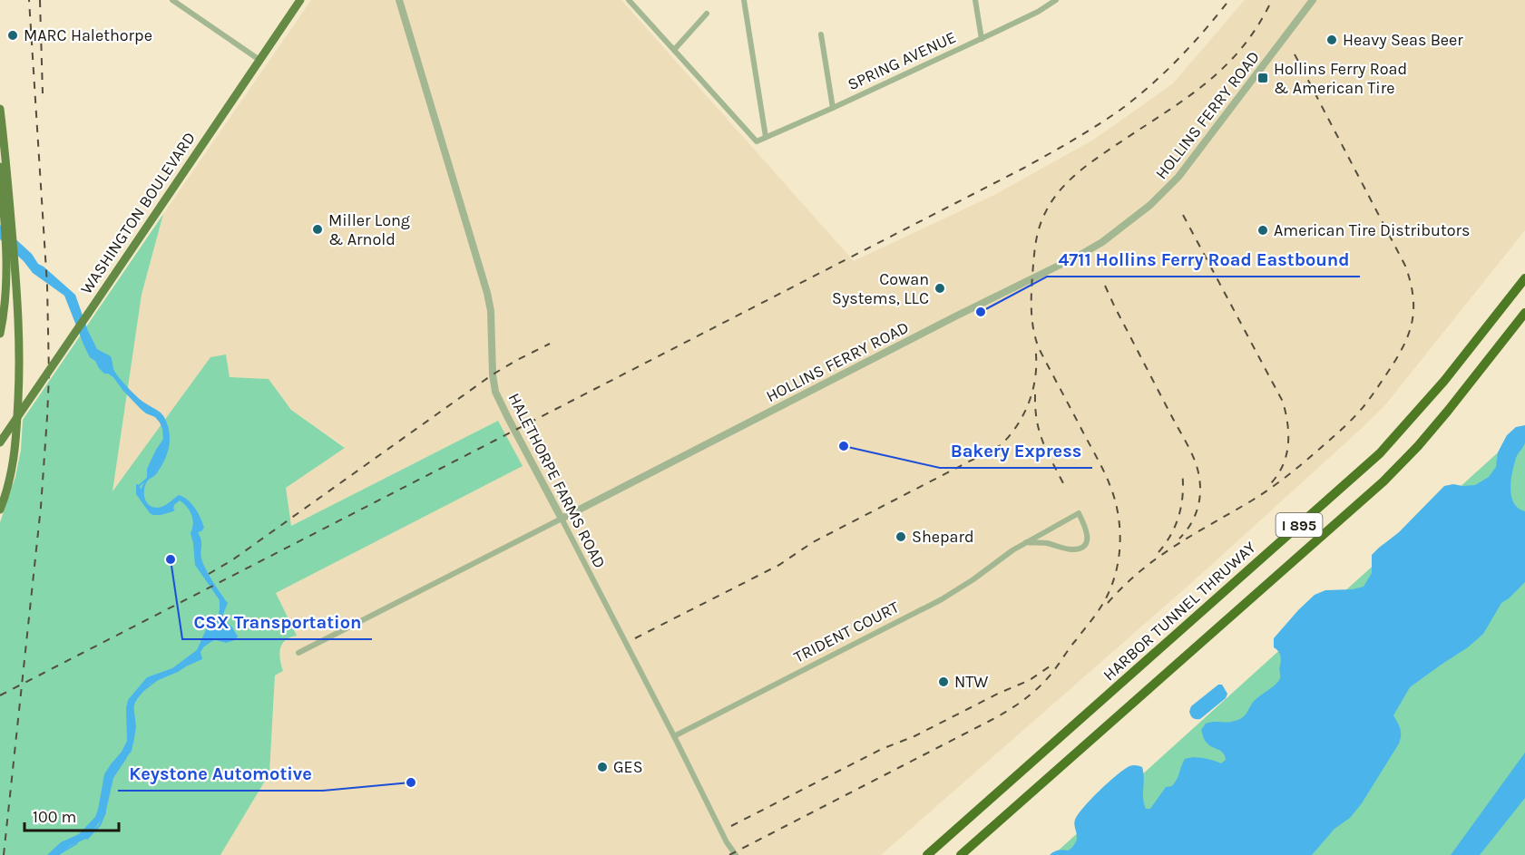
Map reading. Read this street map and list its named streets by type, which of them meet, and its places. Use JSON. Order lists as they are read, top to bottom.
{
  "streets": {
    "highway": ["I 895", "HARBOR TUNNEL THRUWAY"],
    "main road": ["WASHINGTON BOULEVARD"],
    "street": [
      "SPRING AVENUE",
      "HOLLINS FERRY ROAD",
      "HALETHORPE FARMS ROAD",
      "TRIDENT COURT"
    ]
  },
  "crossings": [
    ["HOLLINS FERRY ROAD", "HALETHORPE FARMS ROAD"],
    ["HALETHORPE FARMS ROAD", "TRIDENT COURT"]
  ],
  "places": {
    "other": [
      "MARC Halethorpe",
      "Heavy Seas Beer",
      "Miller Long & Arnold",
      "American Tire Distributors",
      "Cowan Systems, LLC",
      "4711 Hollins Ferry Road Eastbound",
      "Bakery Express",
      "Shepard",
      "CSX Transportation",
      "NTW",
      "GES",
      "Keystone Automotive"
    ],
    "transit": ["Hollins Ferry Road & American Tire"]
  },
  "scale_bar": "100 m"
}
